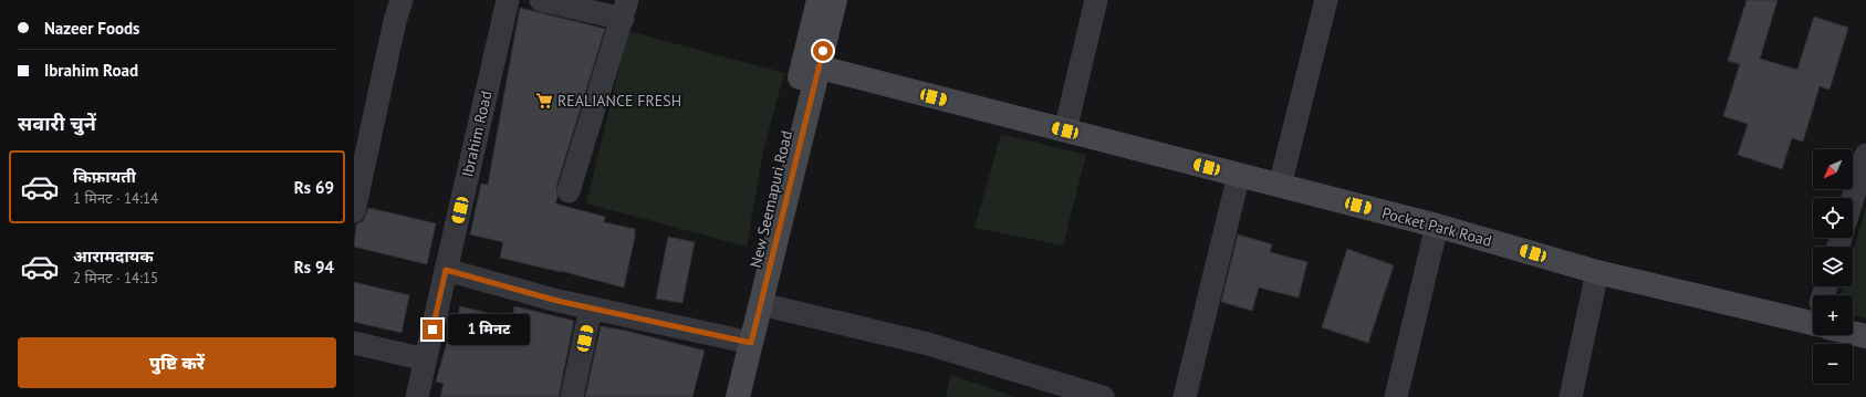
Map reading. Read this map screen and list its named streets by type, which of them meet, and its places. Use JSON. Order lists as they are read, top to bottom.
{
  "streets": {
    "street": ["Ibrahim Road", "New Seemapuri Road", "Pocket Park Road"]
  },
  "crossings": [
    ["New Seemapuri Road", "Pocket Park Road"]
  ],
  "places": {
    "supermarket": ["REALIANCE FRESH"]
  },
  "north": "bottom left",
  "page": {
    "banner": ["Nazeer Foods", "Ibrahim Road"],
    "heading": "सवारी चुनें",
    "map_buttons": ["+", "−"],
    "list": [
      {
        "name": "किफ़ायती",
        "note": "1 मिनट · 14:14",
        "value": "Rs 69"
      },
      {
        "name": "आरामदायक",
        "note": "2 मिनट · 14:15",
        "value": "Rs 94"
      }
    ],
    "bubble": "1 मिनट",
    "buttons": "पुष्टि करें"
  }
}
